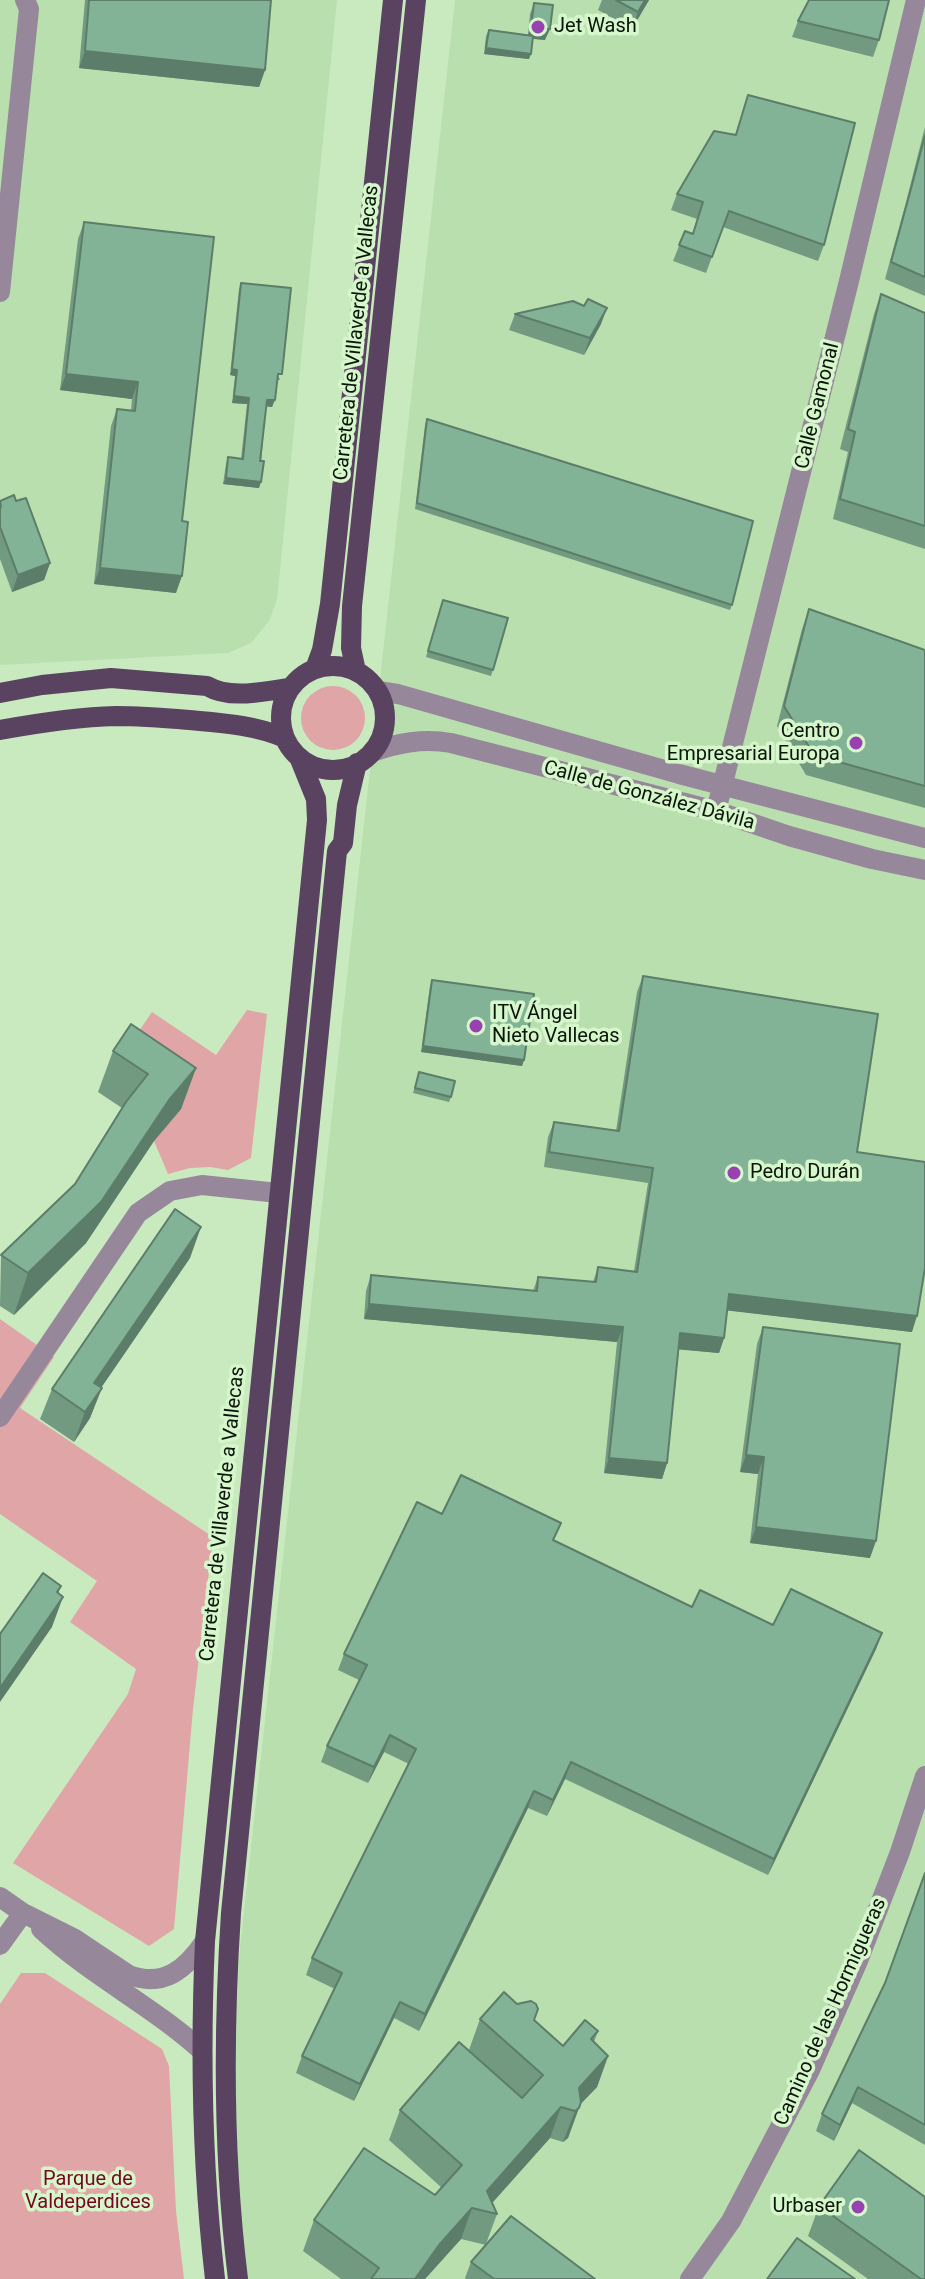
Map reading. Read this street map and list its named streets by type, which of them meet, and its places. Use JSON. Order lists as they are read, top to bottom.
{
  "streets": {
    "main road": ["Carretera de Villaverde a Vallecas"],
    "street": ["Calle Gamonal", "Calle de González Dávila", "Camino de las Hormigueras"]
  },
  "crossings": [
    ["Carretera de Villaverde a Vallecas", "Calle de González Dávila"],
    ["Calle Gamonal", "Calle de González Dávila"]
  ],
  "parks": ["Parque de Valdeperdices"],
  "places": [
    "Jet Wash",
    "Centro Empresarial Europa",
    "ITV Ángel Nieto Vallecas",
    "Pedro Durán",
    "Urbaser"
  ]
}
